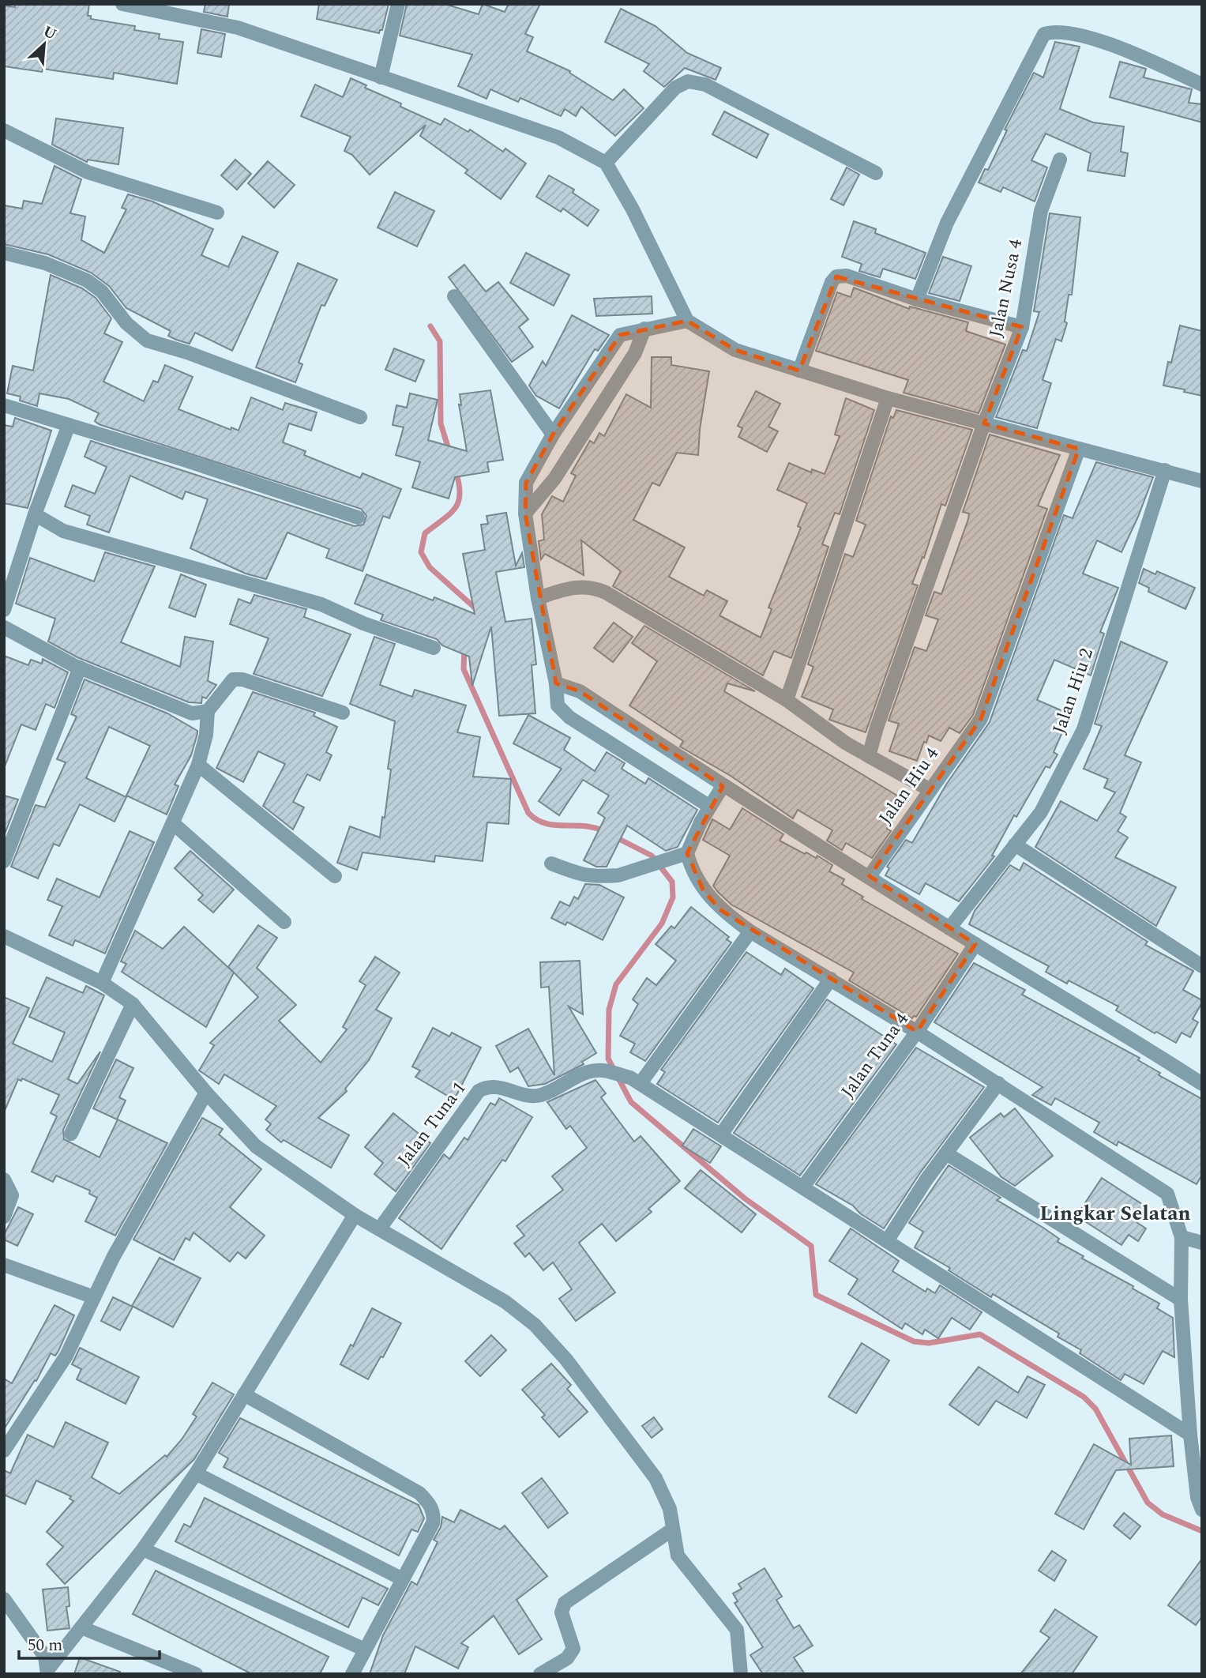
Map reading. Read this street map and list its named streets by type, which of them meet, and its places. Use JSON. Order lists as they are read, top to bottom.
{
  "streets": {
    "street": [
      "Jalan Nusa 4",
      "Jalan Hiu 2",
      "Jalan Hiu 4",
      "Jalan Tuna 4",
      "Jalan Tuna 1"
    ]
  },
  "districts": ["Lingkar Selatan"],
  "scale_bar": "50 m",
  "north": "top right"
}
